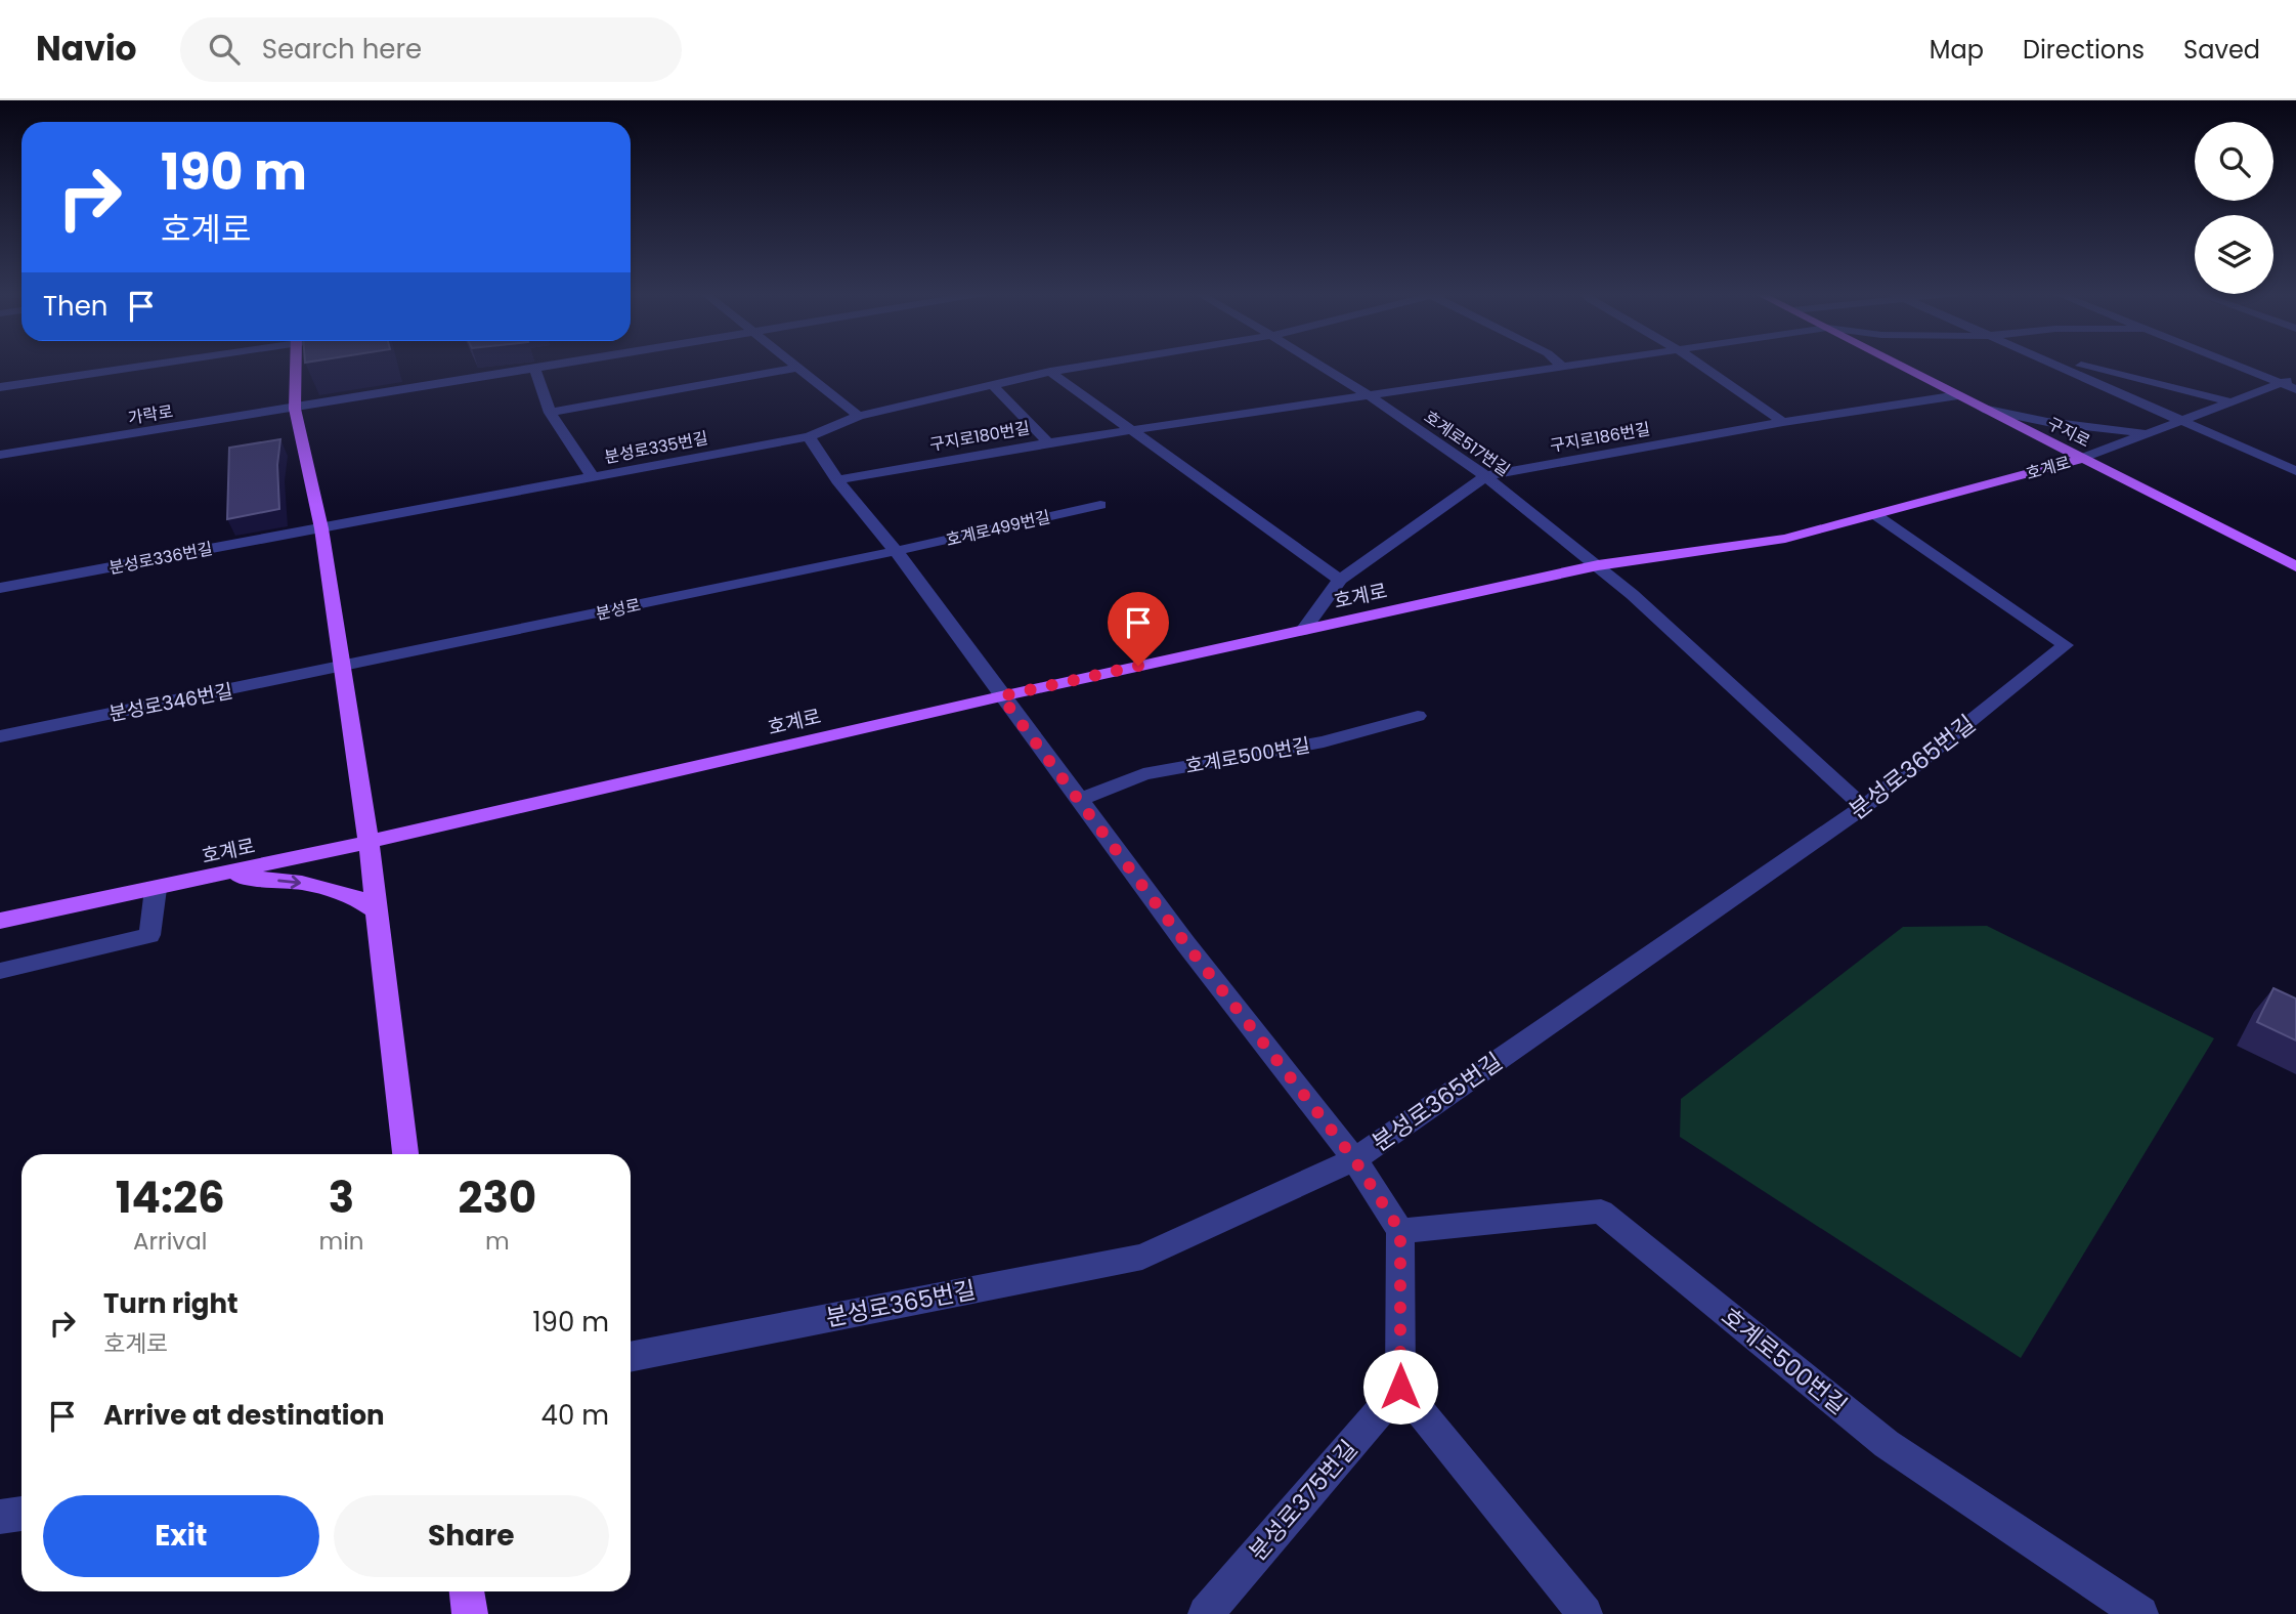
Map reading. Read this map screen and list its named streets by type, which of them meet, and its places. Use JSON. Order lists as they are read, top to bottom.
{
  "streets": {
    "main road": ["구지로", "호계로"],
    "street": [
      "가락로",
      "구지로180번길",
      "구지로186번길",
      "호계로517번길",
      "분성로335번길",
      "호계로499번길",
      "분성로336번길",
      "분성로",
      "분성로346번길",
      "호계로500번길",
      "분성로365번길",
      "분성로375번길"
    ]
  },
  "crossings": [
    ["구지로", "구지로186번길"],
    ["구지로", "호계로"],
    ["구지로180번길", "호계로517번길"],
    ["구지로180번길", "분성로335번길"],
    ["구지로186번길", "호계로517번길"],
    ["구지로186번길", "호계로"],
    ["호계로517번길", "호계로"],
    ["분성로335번길", "분성로336번길"],
    ["호계로", "분성로365번길"],
    ["호계로499번길", "분성로"],
    ["분성로", "분성로346번길"]
  ],
  "page": {
    "header": "Navio",
    "search": "Search here",
    "nav": ["Map", "Directions", "Saved"],
    "turn": ["190 m", "호계로"],
    "then": "Then",
    "eta": [
      "14:26",
      "Arrival",
      "3",
      "min",
      "230",
      "m"
    ],
    "list": [
      {
        "name": "Turn right",
        "note": "호계로",
        "value": "190 m"
      },
      {
        "name": "Arrive at destination",
        "value": "40 m"
      }
    ],
    "buttons": ["Exit", "Share"]
  }
}
